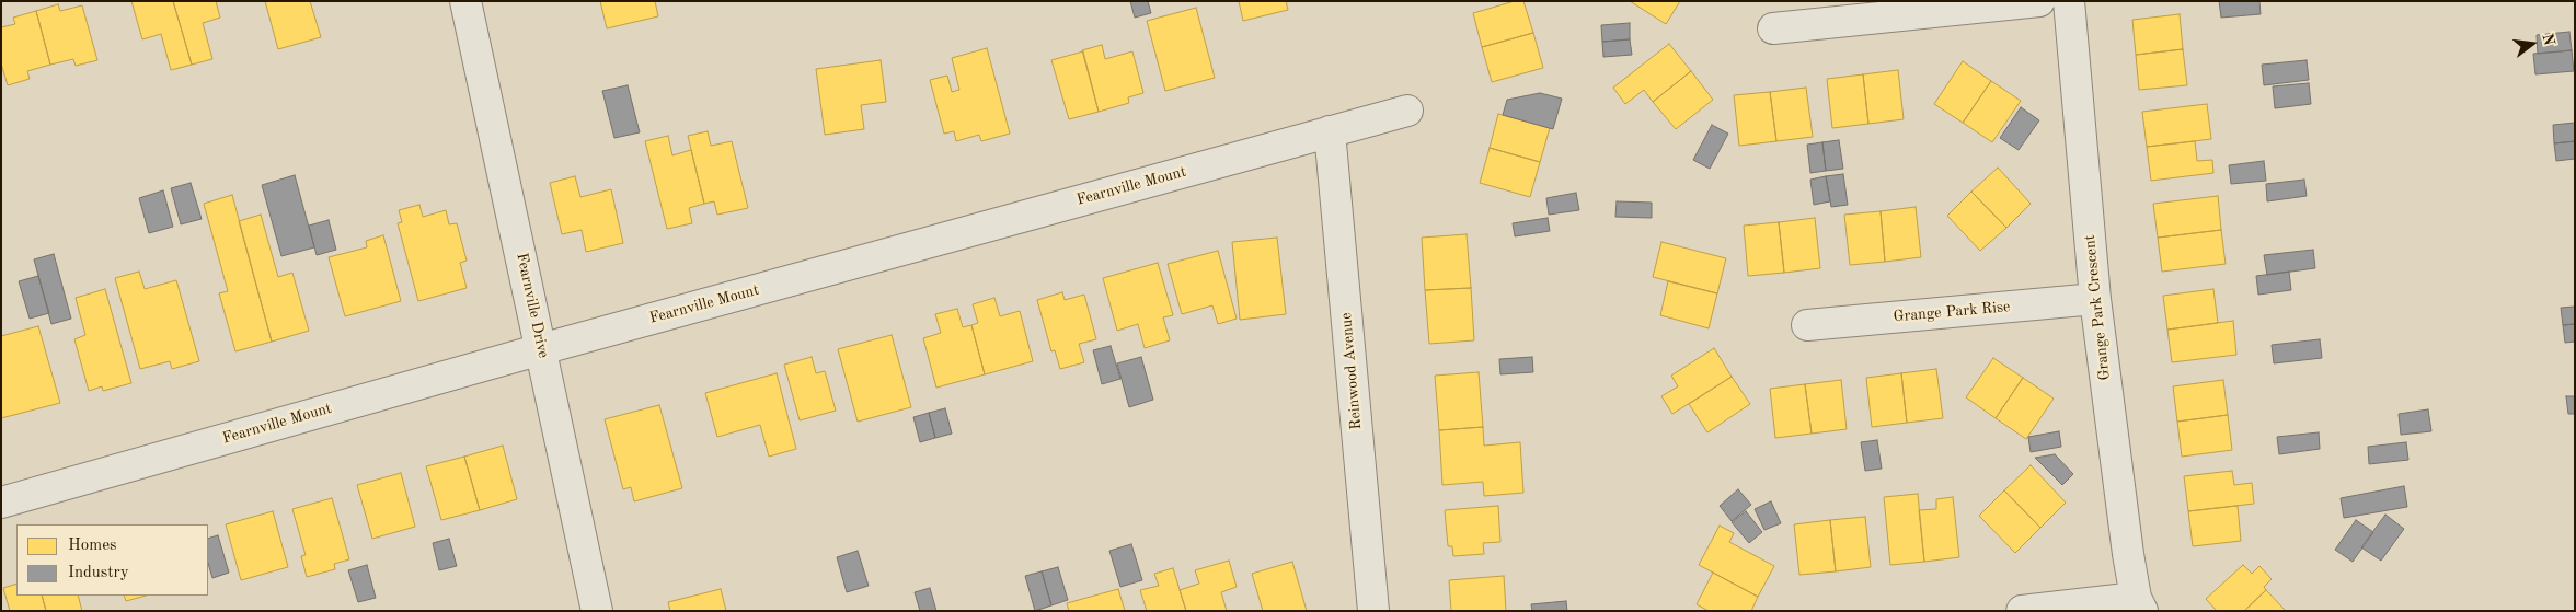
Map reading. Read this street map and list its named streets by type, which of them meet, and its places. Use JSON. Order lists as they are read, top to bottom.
{
  "streets": {
    "street": [
      "Fearnville Mount",
      "Fearnville Drive",
      "Grange Park Crescent",
      "Grange Park Rise",
      "Reinwood Avenue"
    ]
  },
  "crossings": [
    ["Fearnville Mount", "Fearnville Drive"],
    ["Fearnville Mount", "Reinwood Avenue"],
    ["Grange Park Crescent", "Grange Park Rise"]
  ],
  "legend": ["Homes", "Industry"],
  "north": "right"
}
